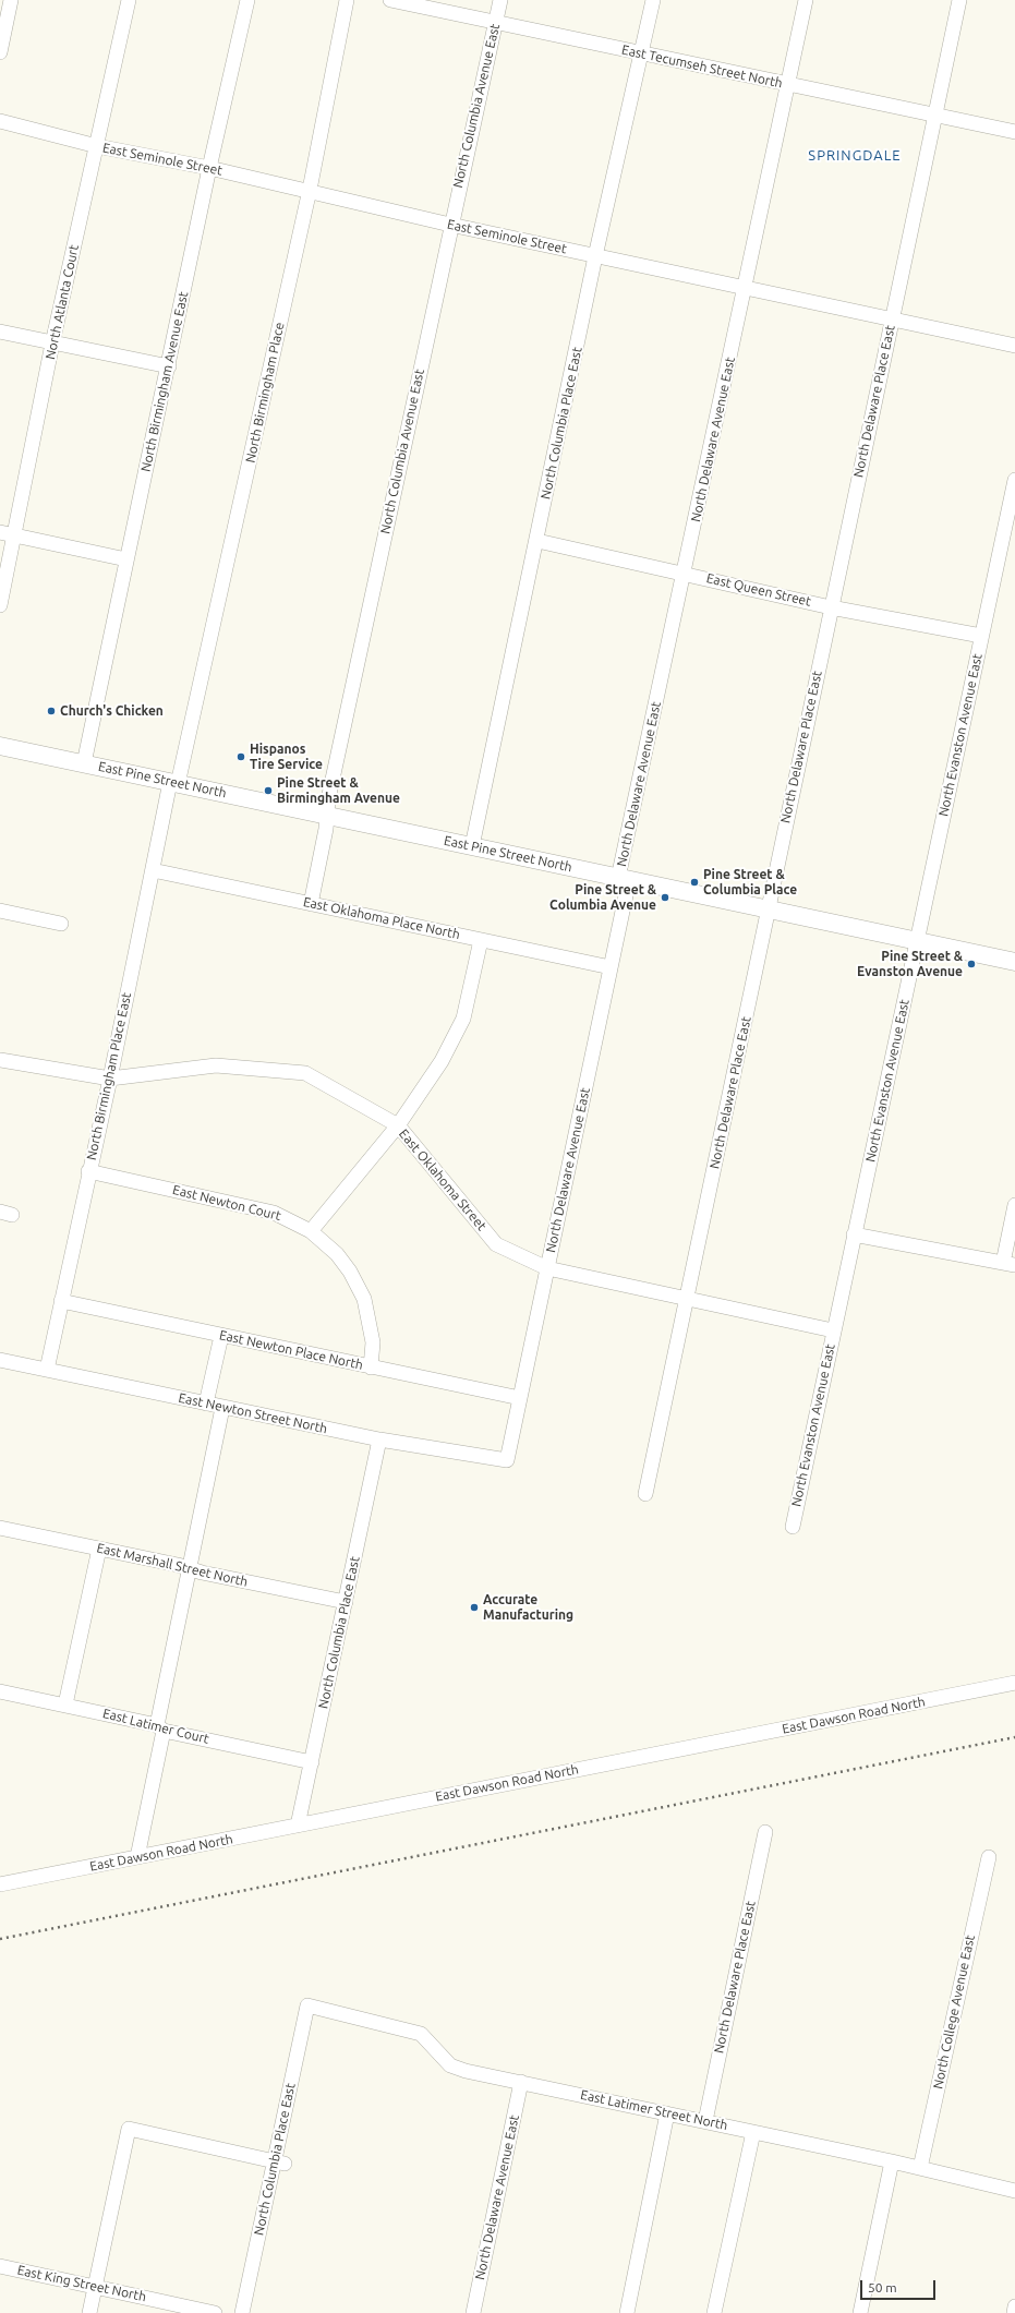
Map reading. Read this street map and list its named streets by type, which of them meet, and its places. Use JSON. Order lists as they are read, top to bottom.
{
  "streets": {
    "main road": ["East Pine Street North"],
    "street": [
      "East Tecumseh Street North",
      "North Columbia Avenue East",
      "East Seminole Street",
      "North Atlanta Court",
      "North Birmingham Avenue East",
      "North Birmingham Place",
      "North Delaware Place East",
      "North Columbia Place East",
      "North Delaware Avenue East",
      "East Queen Street",
      "North Evanston Avenue East",
      "East Oklahoma Place North",
      "North Birmingham Place East",
      "East Oklahoma Street",
      "East Newton Court",
      "East Newton Place North",
      "East Newton Street North",
      "East Marshall Street North",
      "East Dawson Road North",
      "East Latimer Court",
      "North College Avenue East",
      "East Latimer Street North",
      "East King Street North"
    ]
  },
  "crossings": [
    ["East Tecumseh Street North", "North Columbia Avenue East"],
    ["East Tecumseh Street North", "North Delaware Place East"],
    ["East Tecumseh Street North", "North Columbia Place East"],
    ["East Tecumseh Street North", "North Delaware Avenue East"],
    ["North Columbia Avenue East", "East Seminole Street"],
    ["North Columbia Avenue East", "East Pine Street North"],
    ["North Columbia Avenue East", "East Oklahoma Place North"],
    ["East Seminole Street", "North Atlanta Court"],
    ["East Seminole Street", "North Birmingham Avenue East"],
    ["East Seminole Street", "North Birmingham Place"],
    ["East Seminole Street", "North Delaware Place East"],
    ["East Seminole Street", "North Columbia Place East"],
    ["East Seminole Street", "North Delaware Avenue East"],
    ["North Birmingham Avenue East", "East Pine Street North"],
    ["North Birmingham Place", "East Pine Street North"],
    ["North Birmingham Place", "North Birmingham Place East"],
    ["North Delaware Place East", "East Queen Street"],
    ["North Delaware Place East", "East Pine Street North"],
    ["North Delaware Place East", "East Oklahoma Street"],
    ["North Delaware Place East", "East Latimer Street North"],
    ["North Columbia Place East", "East Queen Street"],
    ["North Columbia Place East", "East Pine Street North"],
    ["North Columbia Place East", "East Newton Street North"],
    ["North Columbia Place East", "East Marshall Street North"],
    ["North Columbia Place East", "East Dawson Road North"],
    ["North Columbia Place East", "East Latimer Court"],
    ["North Columbia Place East", "East Latimer Street North"],
    ["North Delaware Avenue East", "East Queen Street"],
    ["North Delaware Avenue East", "East Pine Street North"],
    ["North Delaware Avenue East", "East Oklahoma Place North"],
    ["North Delaware Avenue East", "East Oklahoma Street"],
    ["North Delaware Avenue East", "East Newton Place North"],
    ["North Delaware Avenue East", "East Newton Street North"],
    ["North Delaware Avenue East", "East Latimer Street North"],
    ["East Queen Street", "North Evanston Avenue East"],
    ["North Evanston Avenue East", "East Pine Street North"],
    ["North Evanston Avenue East", "East Oklahoma Street"],
    ["East Pine Street North", "North Birmingham Place East"],
    ["East Oklahoma Place North", "North Birmingham Place East"],
    ["North Birmingham Place East", "East Oklahoma Street"],
    ["North Birmingham Place East", "East Newton Court"],
    ["North Birmingham Place East", "East Newton Place North"],
    ["North Birmingham Place East", "East Newton Street North"],
    ["East Newton Court", "East Newton Place North"],
    ["North College Avenue East", "East Latimer Street North"]
  ],
  "districts": ["SPRINGDALE"],
  "places": [
    "Church's Chicken",
    "Hispanos Tire Service",
    "Pine Street & Birmingham Avenue",
    "Pine Street & Columbia Place",
    "Pine Street & Columbia Avenue",
    "Pine Street & Evanston Avenue",
    "Accurate Manufacturing"
  ],
  "scale_bar": "50 m"
}
